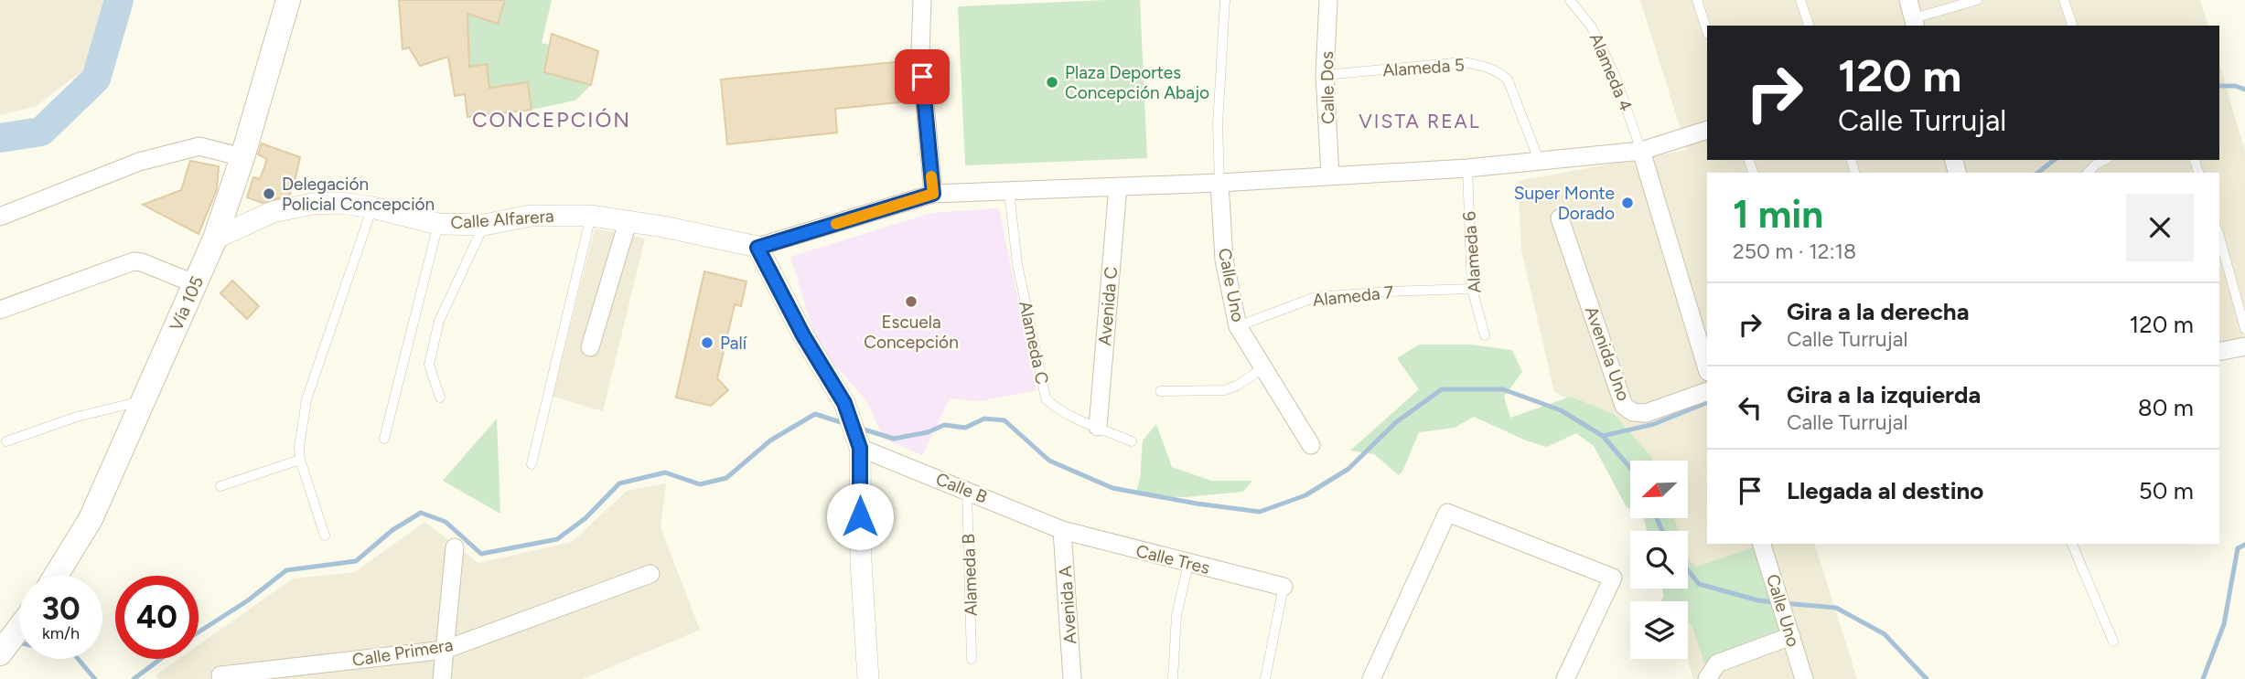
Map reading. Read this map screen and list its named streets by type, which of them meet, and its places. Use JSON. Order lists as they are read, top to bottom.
{
  "streets": {
    "main road": ["Vía 105"],
    "street": [
      "Calle Dos",
      "Calle Alfarera",
      "Calle Uno",
      "Avenida C",
      "Avenida Uno",
      "Calle B",
      "Calle Tres",
      "Avenida A",
      "Calle Primera"
    ],
    "lane": [
      "Alameda 5",
      "Alameda 4",
      "Alameda 6",
      "Alameda 7",
      "Alameda C",
      "Alameda B"
    ]
  },
  "crossings": [
    ["Alameda 5", "Calle Dos"],
    ["Calle Alfarera", "Vía 105"],
    ["Alameda 6", "Alameda 7"],
    ["Calle Uno", "Alameda 7"],
    ["Avenida C", "Alameda C"],
    ["Calle B", "Calle Tres"],
    ["Calle B", "Alameda B"],
    ["Calle B", "Avenida A"],
    ["Calle Tres", "Avenida A"]
  ],
  "districts": ["CONCEPCIÓN", "VISTA REAL"],
  "places": [
    "Plaza Deportes Concepción Abajo",
    "Delegación Policial Concepción",
    "Super Monte Dorado",
    "Escuela Concepción",
    "Palí"
  ],
  "north": "bottom left",
  "page": {
    "turn": ["120 m", "Calle Turrujal"],
    "heading": ["1 min", "250 m · 12:18"],
    "list": [
      {
        "name": "Gira a la derecha",
        "note": "Calle Turrujal",
        "value": "120 m"
      },
      {
        "name": "Gira a la izquierda",
        "note": "Calle Turrujal",
        "value": "80 m"
      },
      {
        "name": "Llegada al destino",
        "value": "50 m"
      }
    ],
    "speed": "30 km/h",
    "limit": "40"
  }
}
